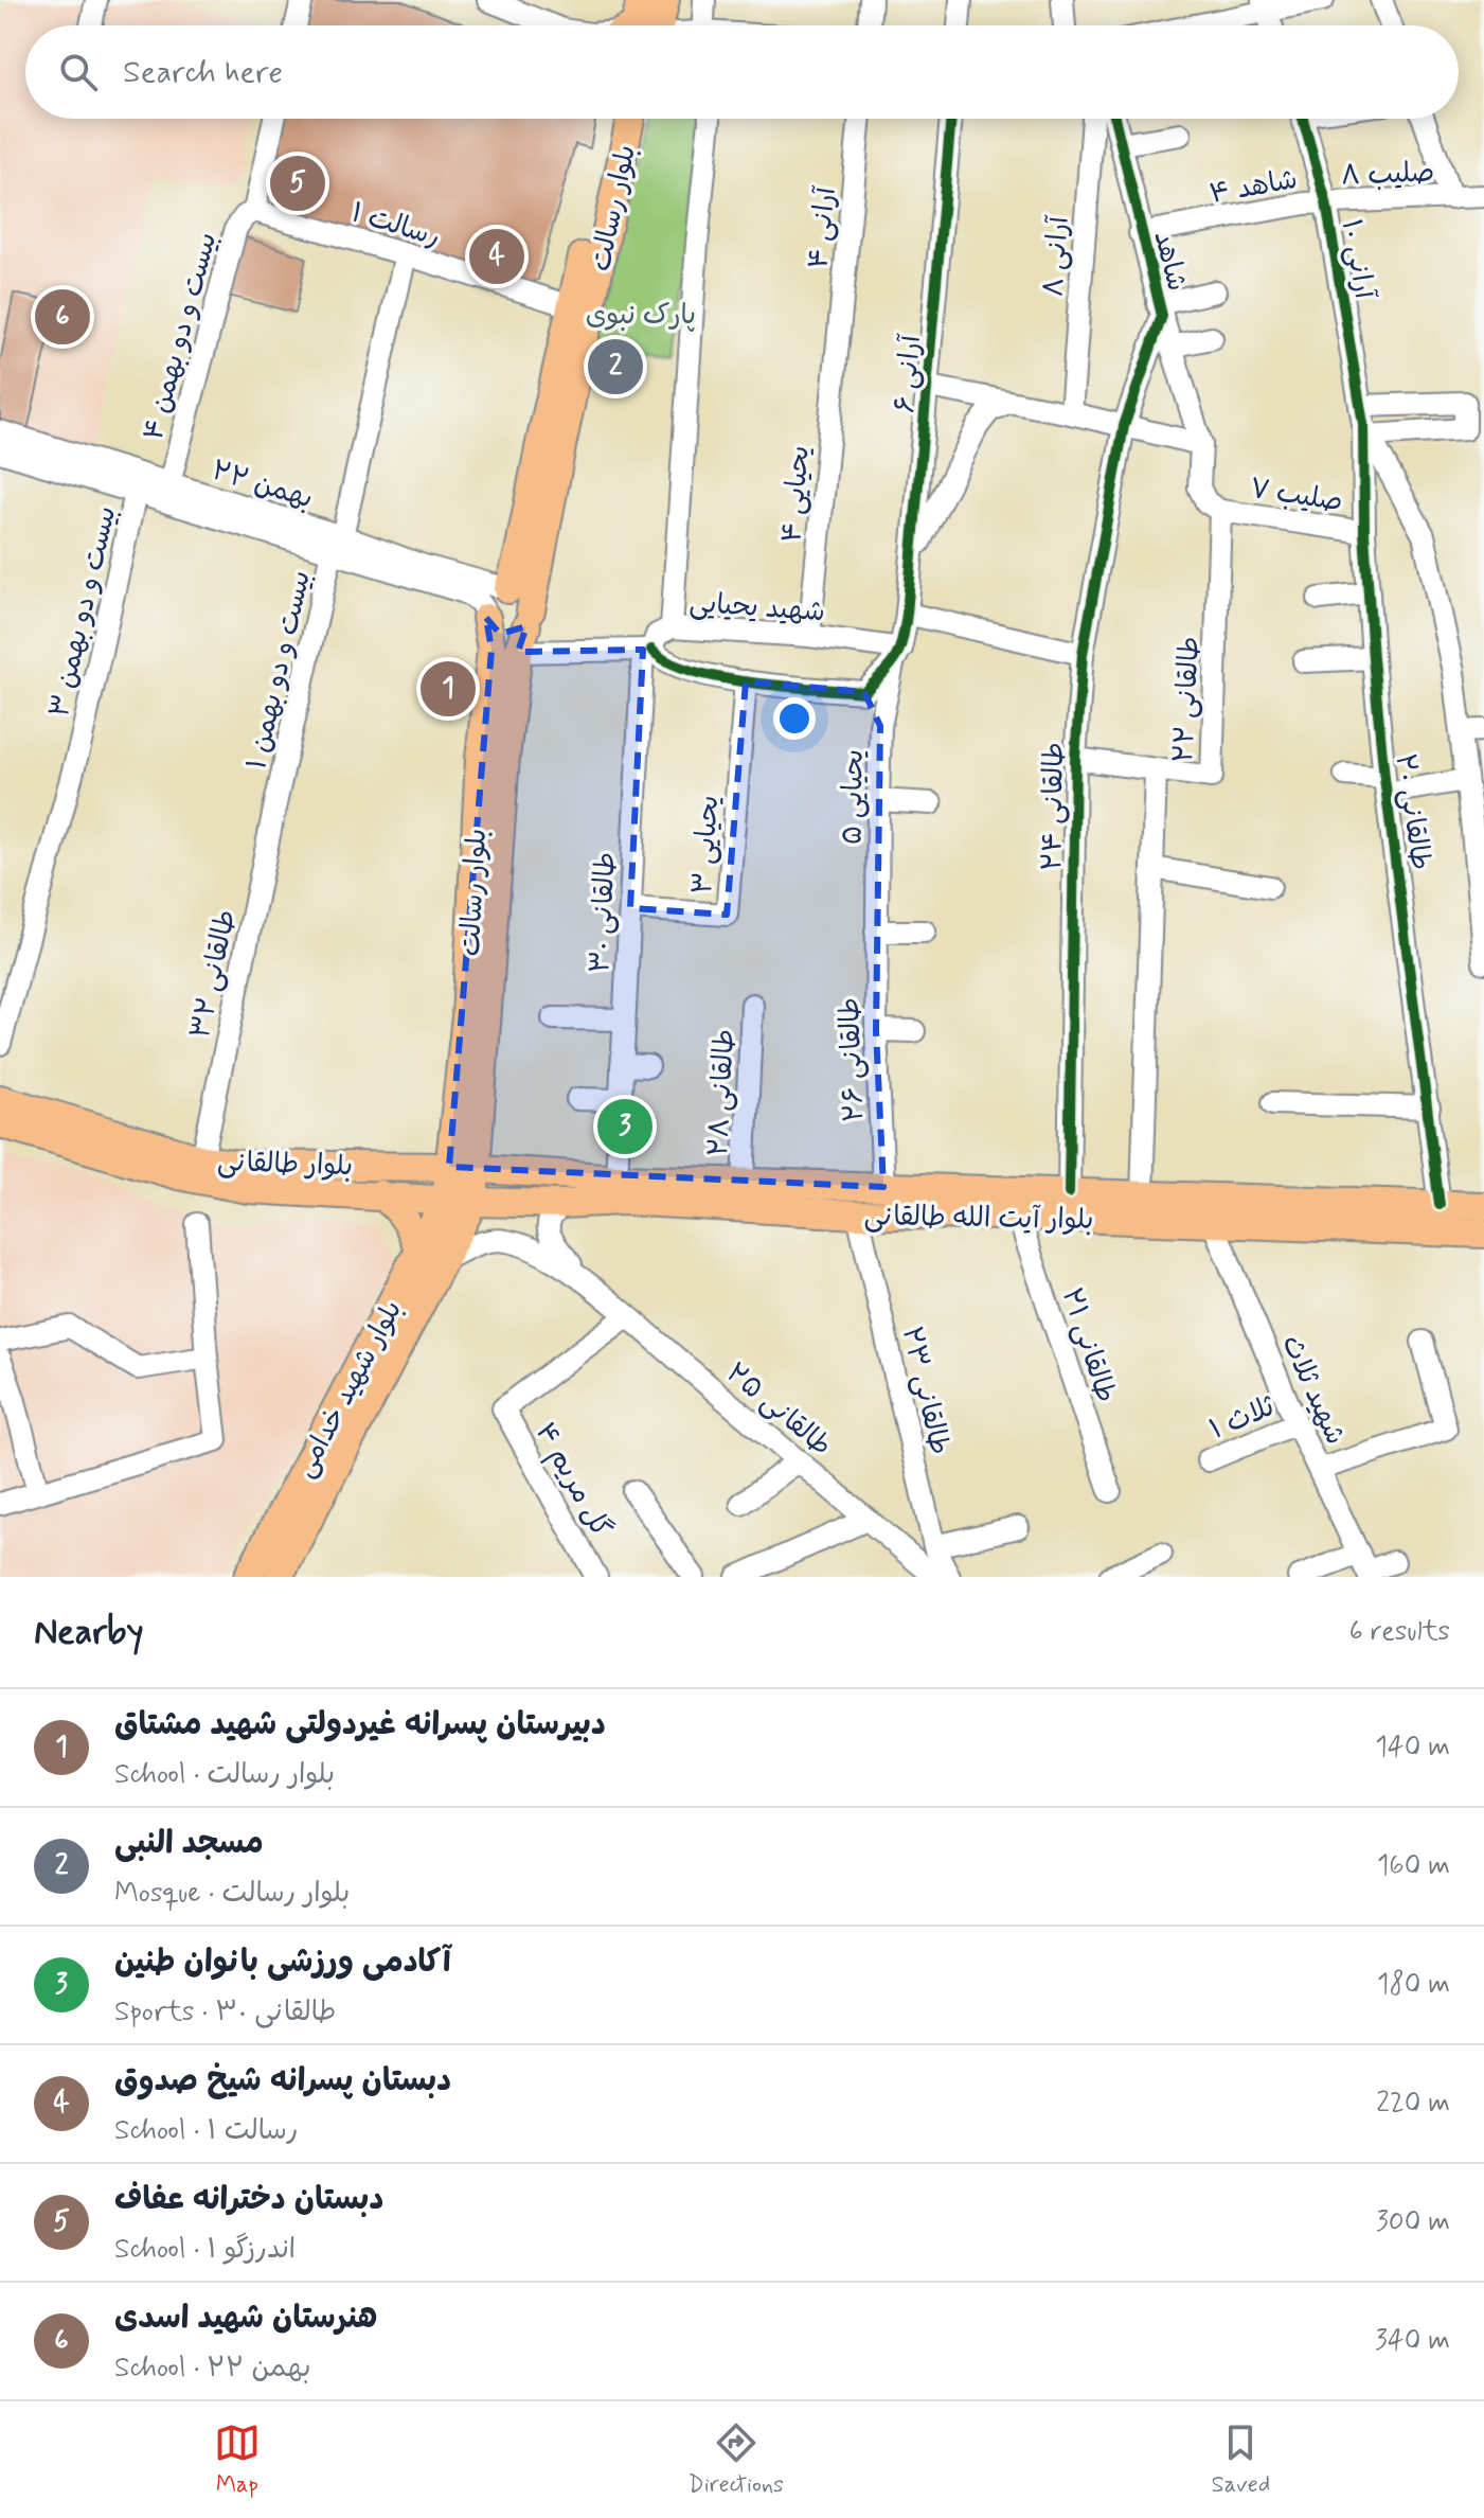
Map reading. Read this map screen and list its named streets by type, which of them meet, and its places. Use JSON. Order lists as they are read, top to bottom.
{
  "streets": {
    "main road": [
      "بلوار رسالت",
      "بلوار طالقانی",
      "بلوار آیت الله طالقانی",
      "بلوار شهید خدامی"
    ],
    "street": [
      "صلیب ۸",
      "شاهد ۴",
      "رسالت ۱",
      "آرانی ۴",
      "آرانی ۸",
      "آرانی ۱۰",
      "شاهد",
      "بیست و دو بهمن ۴",
      "آرانی ۶",
      "۲۲ بهمن",
      "یحیایی ۴",
      "صلیب ۷",
      "شهید یحیایی",
      "بیست و دو بهمن ۳",
      "بیست و دو بهمن ۱",
      "طالقانی ۲۲",
      "یحیایی ۵",
      "طالقانی ۲۴",
      "طالقانی ۲۰",
      "یحیایی ۳",
      "طالقانی ۳۰",
      "طالقانی ۳۲",
      "طالقانی ۲۶",
      "طالقانی ۲۸",
      "طالقانی ۲۱",
      "شهید ثلاث",
      "طالقانی ۲۳",
      "طالقانی ۲۵",
      "ثلاث ۱",
      "گل مریم ۴"
    ]
  },
  "crossings": [
    ["صلیب ۸", "شاهد ۴"],
    ["صلیب ۸", "آرانی ۱۰"],
    ["شاهد ۴", "آرانی ۱۰"],
    ["شاهد ۴", "شاهد"],
    ["بلوار رسالت", "رسالت ۱"],
    ["بلوار رسالت", "۲۲ بهمن"],
    ["بلوار رسالت", "بلوار طالقانی"],
    ["بلوار رسالت", "بلوار آیت الله طالقانی"],
    ["رسالت ۱", "بیست و دو بهمن ۴"],
    ["رسالت ۱", "بیست و دو بهمن ۱"],
    ["آرانی ۴", "یحیایی ۴"],
    ["آرانی ۱۰", "طالقانی ۲۰"],
    ["شاهد", "طالقانی ۲۴"],
    ["بیست و دو بهمن ۴", "۲۲ بهمن"],
    ["آرانی ۶", "شهید یحیایی"],
    ["آرانی ۶", "یحیایی ۵"],
    ["۲۲ بهمن", "بیست و دو بهمن ۳"],
    ["۲۲ بهمن", "بیست و دو بهمن ۱"],
    ["یحیایی ۴", "شهید یحیایی"],
    ["صلیب ۷", "طالقانی ۲۲"],
    ["صلیب ۷", "طالقانی ۲۰"],
    ["شهید یحیایی", "یحیایی ۵"],
    ["شهید یحیایی", "طالقانی ۳۰"],
    ["بیست و دو بهمن ۱", "طالقانی ۳۲"],
    ["طالقانی ۲۲", "بلوار آیت الله طالقانی"],
    ["یحیایی ۵", "طالقانی ۲۶"],
    ["طالقانی ۲۴", "بلوار آیت الله طالقانی"],
    ["طالقانی ۲۰", "بلوار آیت الله طالقانی"],
    ["یحیایی ۳", "طالقانی ۳۰"],
    ["طالقانی ۳۰", "بلوار آیت الله طالقانی"],
    ["طالقانی ۳۲", "بلوار طالقانی"],
    ["طالقانی ۲۶", "بلوار آیت الله طالقانی"],
    ["طالقانی ۲۸", "بلوار آیت الله طالقانی"],
    ["بلوار طالقانی", "بلوار آیت الله طالقانی"],
    ["بلوار طالقانی", "بلوار شهید خدامی"],
    ["بلوار آیت الله طالقانی", "طالقانی ۲۱"],
    ["بلوار آیت الله طالقانی", "بلوار شهید خدامی"],
    ["بلوار آیت الله طالقانی", "شهید ثلاث"],
    ["بلوار آیت الله طالقانی", "طالقانی ۲۳"],
    ["شهید ثلاث", "ثلاث ۱"],
    ["طالقانی ۲۵", "گل مریم ۴"]
  ],
  "parks": ["پارک نبوی"],
  "page": {
    "search": "Search here",
    "pins": [
      "5",
      "4",
      "6",
      "2",
      "1",
      "3"
    ],
    "heading": ["Nearby", "6 results"],
    "list": [
      {
        "mark": "1",
        "name": "دبیرستان پسرانه غیردولتی شهید مشتاق",
        "note": "School · بلوار رسالت",
        "value": "140 m"
      },
      {
        "mark": "2",
        "name": "مسجد النبی",
        "note": "Mosque · بلوار رسالت",
        "value": "160 m"
      },
      {
        "mark": "3",
        "name": "آکادمی ورزشی بانوان طنین",
        "note": "Sports · طالقانی ۳۰",
        "value": "180 m"
      },
      {
        "mark": "4",
        "name": "دبستان پسرانه شیخ صدوق",
        "note": "School · رسالت ۱",
        "value": "220 m"
      },
      {
        "mark": "5",
        "name": "دبستان دخترانه عفاف",
        "note": "School · اندرزگو ۱",
        "value": "300 m"
      },
      {
        "mark": "6",
        "name": "هنرستان شهید اسدی",
        "note": "School · ۲۲ بهمن",
        "value": "340 m"
      }
    ],
    "nav": ["Map", "Directions", "Saved"]
  }
}
